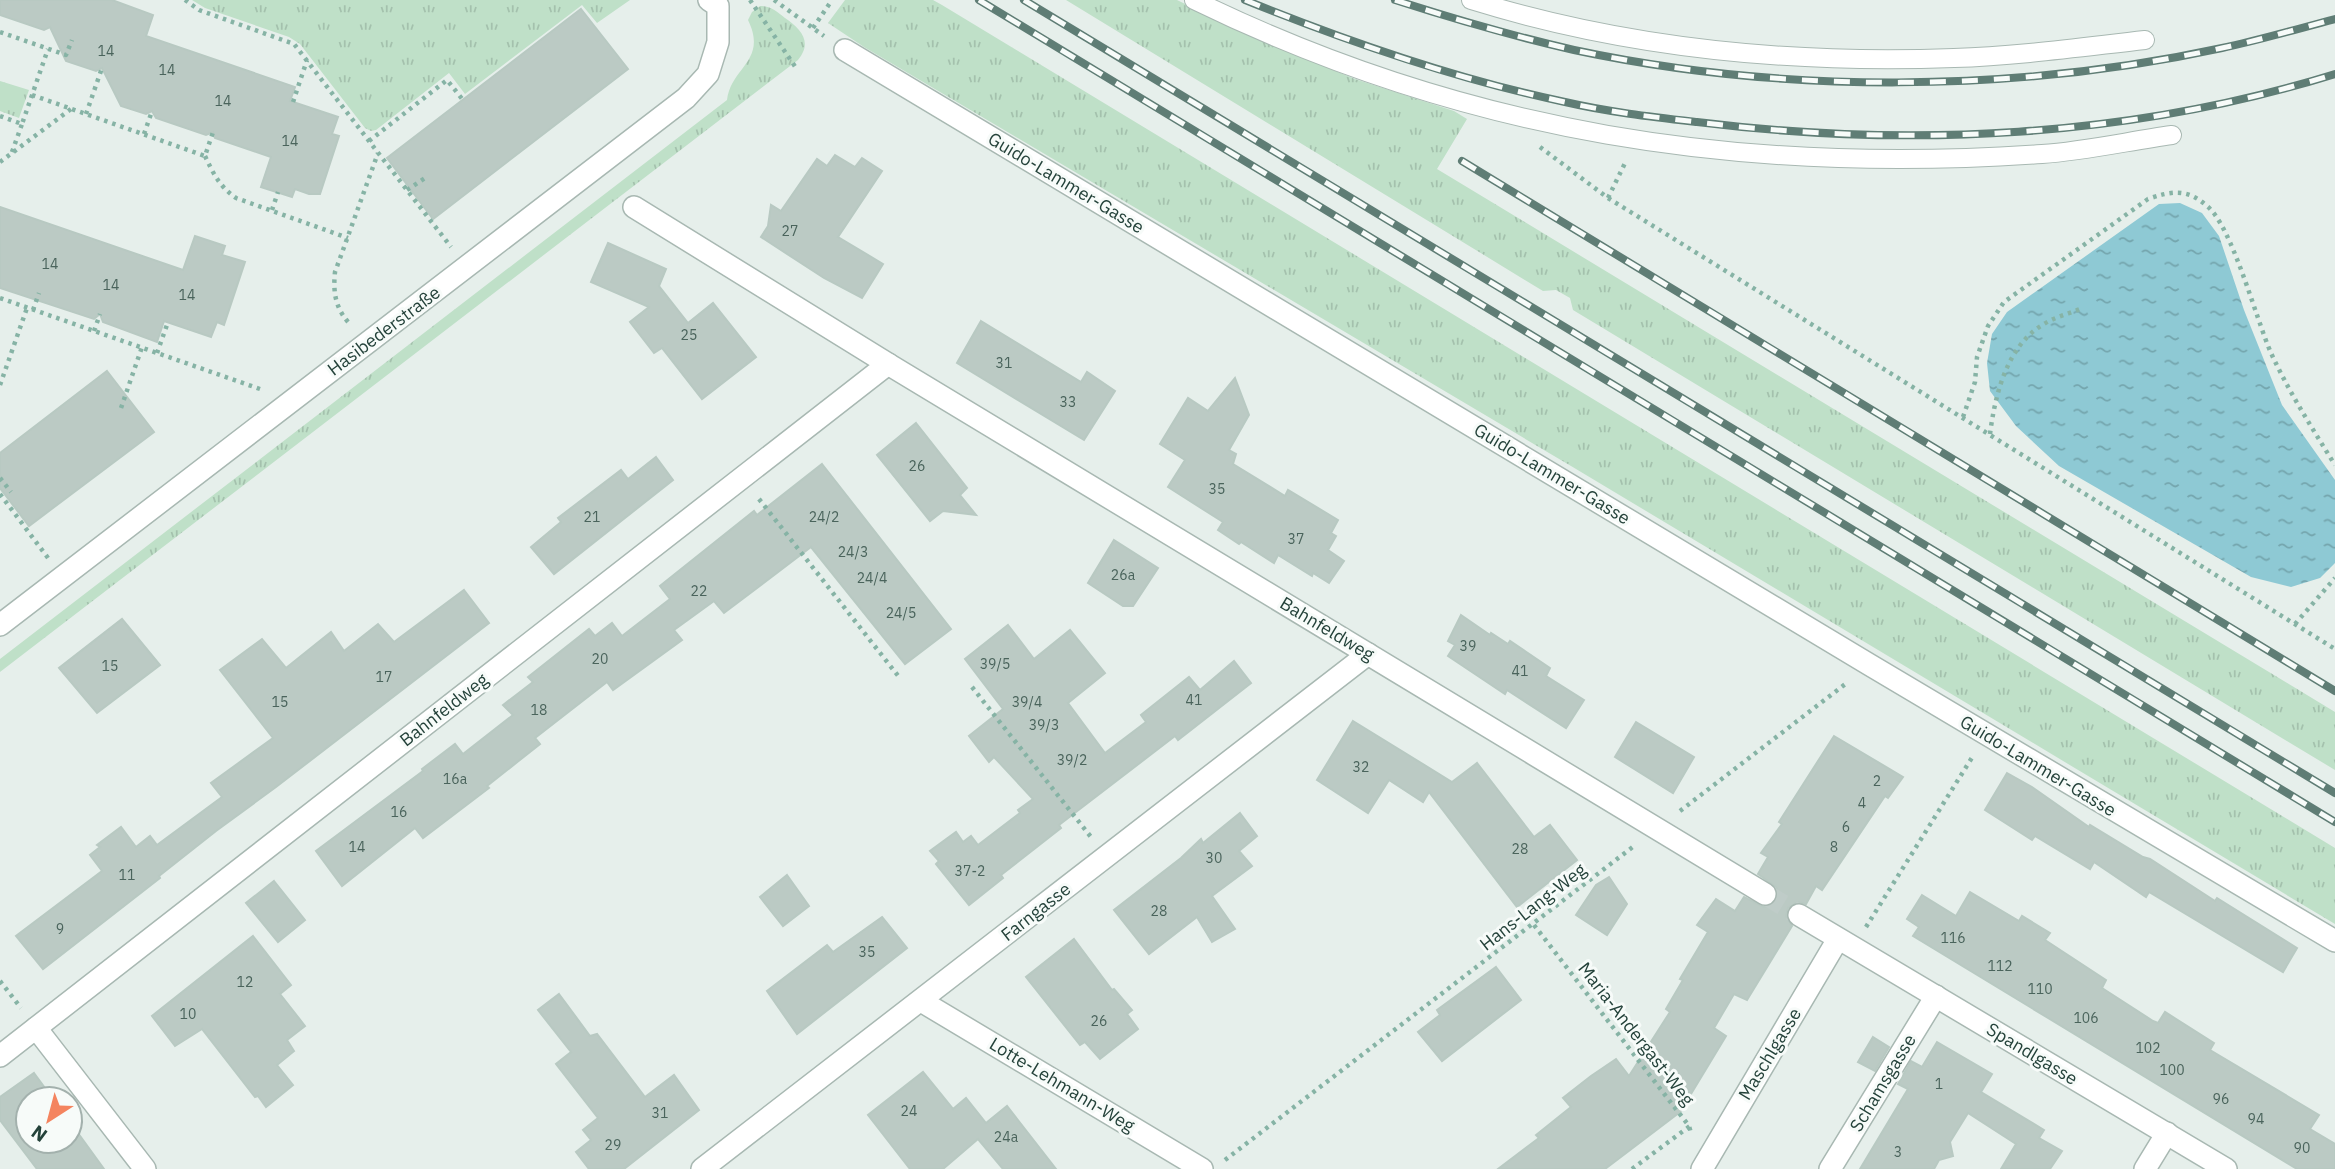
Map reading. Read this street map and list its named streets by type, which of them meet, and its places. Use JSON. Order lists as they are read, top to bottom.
{
  "streets": {
    "street": [
      "Guido-Lammer-Gasse",
      "Hasibederstraße",
      "Bahnfeldweg",
      "Farngasse",
      "Maschlgasse",
      "Spandlgasse",
      "Schamsgasse",
      "Lotte-Lehmann-Weg"
    ],
    "path": ["Hans-Lang-Weg", "Maria-Andergast-Weg"]
  },
  "crossings": [
    ["Guido-Lammer-Gasse", "Hans-Lang-Weg"],
    ["Bahnfeldweg", "Hans-Lang-Weg"],
    ["Bahnfeldweg", "Farngasse"],
    ["Hans-Lang-Weg", "Maria-Andergast-Weg"],
    ["Hans-Lang-Weg", "Lotte-Lehmann-Weg"],
    ["Farngasse", "Lotte-Lehmann-Weg"],
    ["Maschlgasse", "Spandlgasse"],
    ["Spandlgasse", "Schamsgasse"]
  ],
  "house_numbers": [
    "14",
    "14",
    "14",
    "14",
    "27",
    "14",
    "14",
    "14",
    "25",
    "31",
    "33",
    "26",
    "35",
    "21",
    "24/2",
    "37",
    "24/3",
    "26a",
    "24/4",
    "22",
    "24/5",
    "39",
    "20",
    "39/5",
    "15",
    "41",
    "17",
    "41",
    "15",
    "39/4",
    "18",
    "39/3",
    "39/2",
    "32",
    "16a",
    "2",
    "4",
    "16",
    "6",
    "14",
    "8",
    "28",
    "30",
    "37-2",
    "11",
    "28",
    "9",
    "116",
    "35",
    "112",
    "12",
    "110",
    "10",
    "106",
    "26",
    "102",
    "100",
    "1",
    "96",
    "24",
    "31",
    "94",
    "24a",
    "29",
    "90",
    "3"
  ],
  "north": "bottom left"
}
